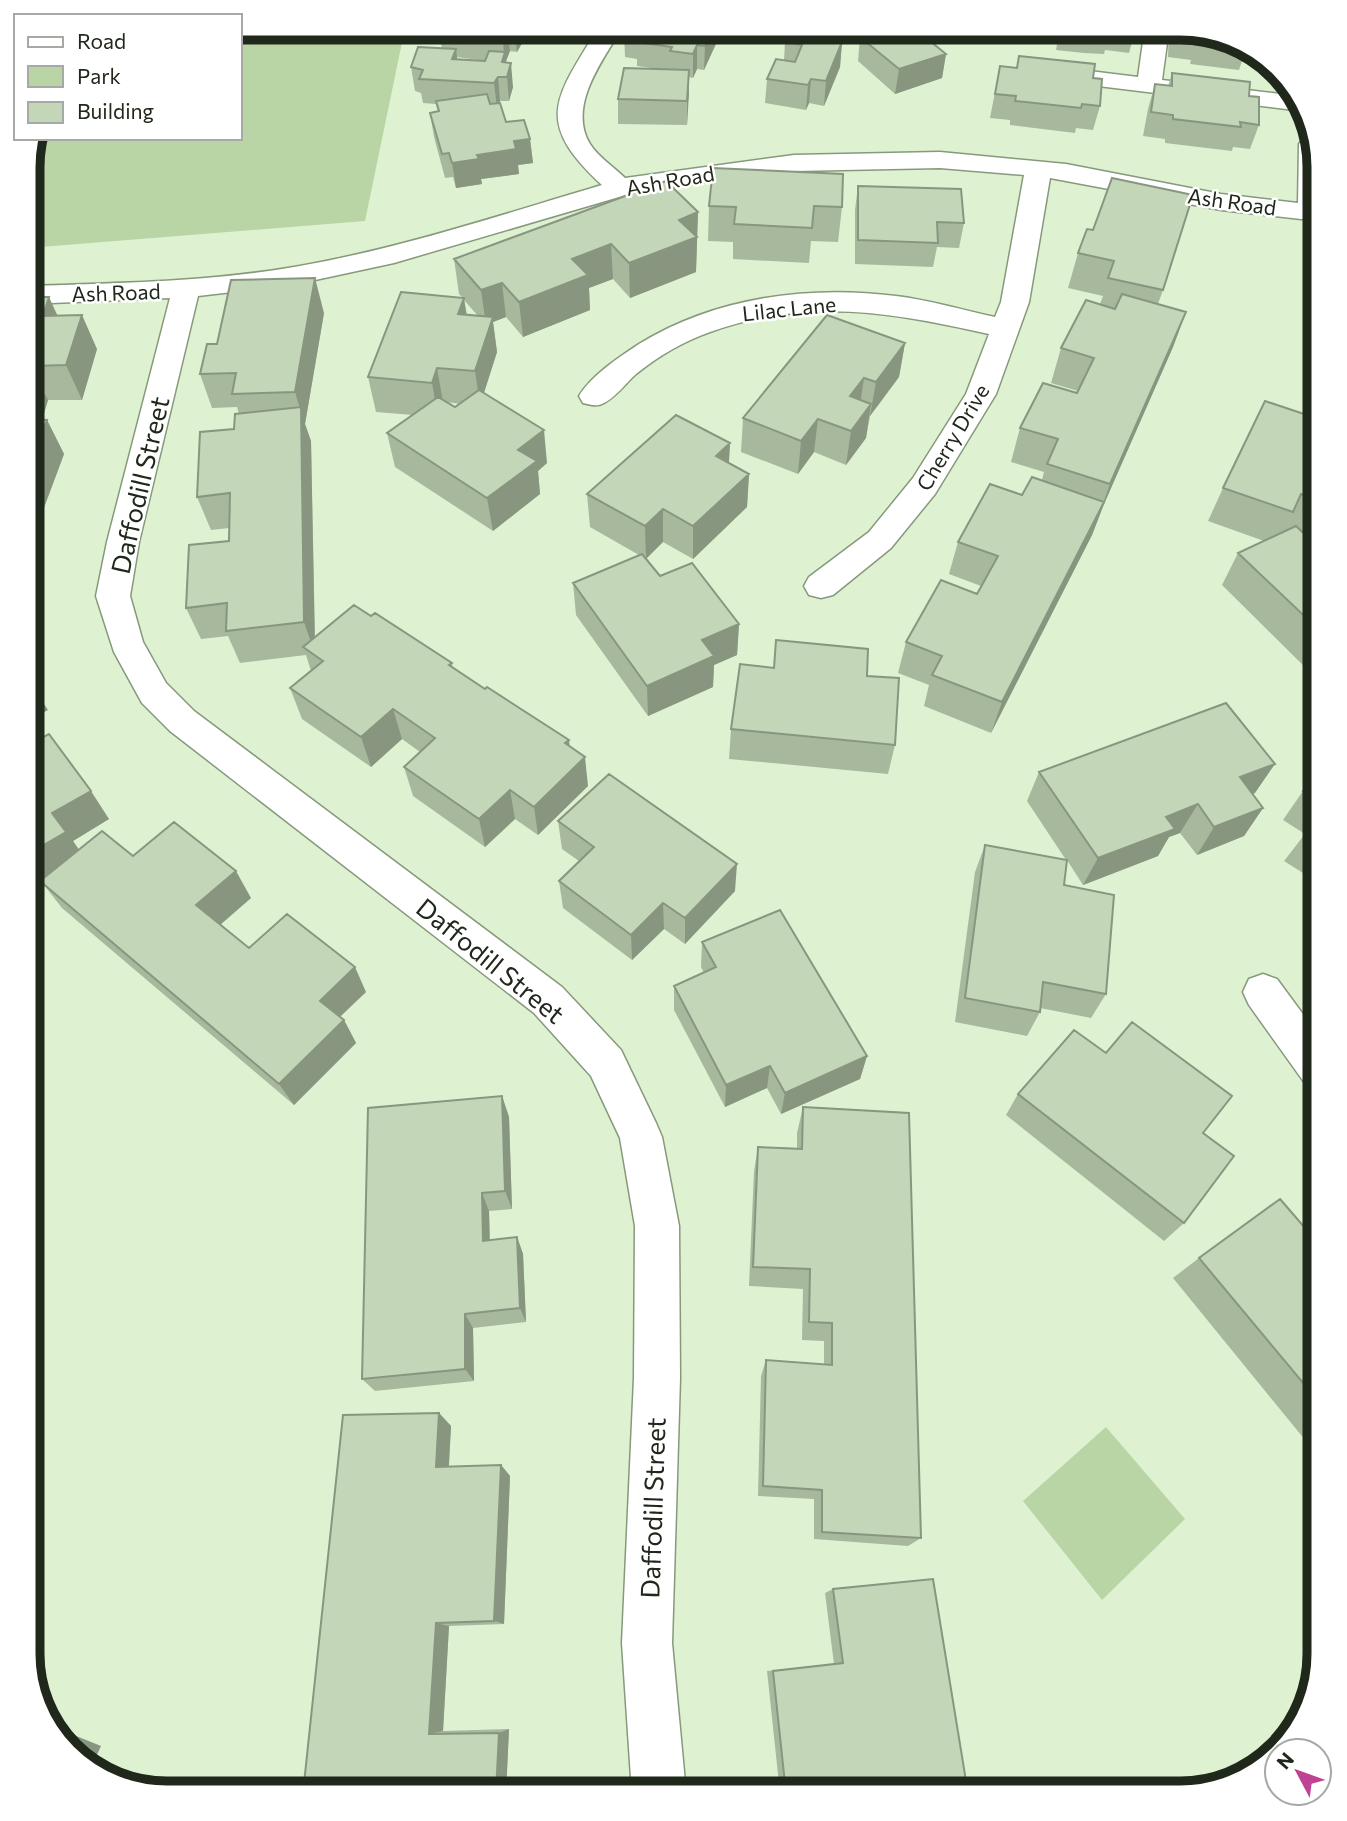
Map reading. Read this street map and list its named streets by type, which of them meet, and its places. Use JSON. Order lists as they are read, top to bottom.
{
  "streets": {
    "street": [
      "Ash Road",
      "Lilac Lane",
      "Cherry Drive",
      "Daffodill Street"
    ]
  },
  "crossings": [
    ["Ash Road", "Cherry Drive"],
    ["Ash Road", "Daffodill Street"],
    ["Lilac Lane", "Cherry Drive"]
  ],
  "legend": ["Road", "Park", "Building"],
  "north": "top left"
}
